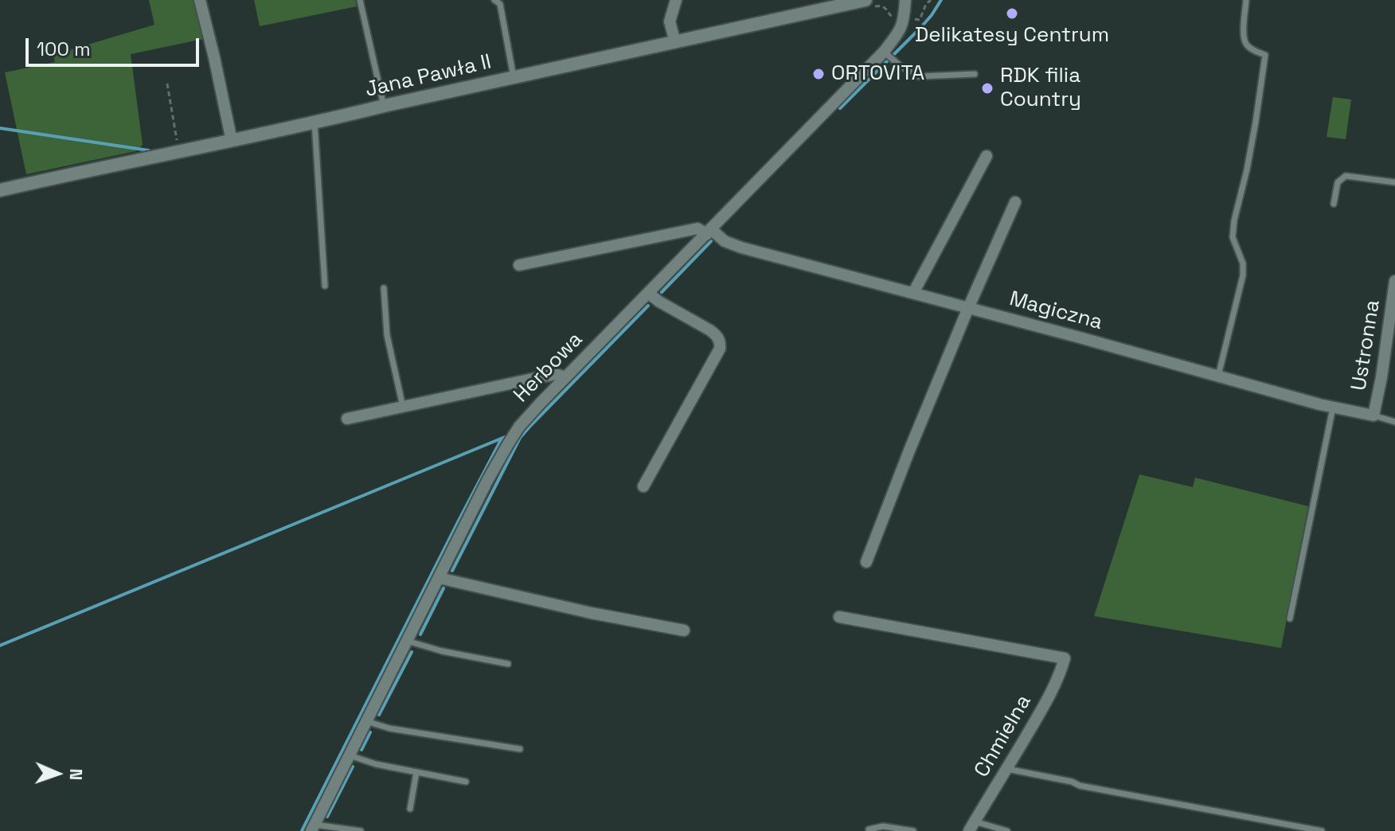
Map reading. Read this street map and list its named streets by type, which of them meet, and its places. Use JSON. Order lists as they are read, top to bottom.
{
  "streets": {
    "street": [
      "Jana Pawła II",
      "Magiczna",
      "Ustronna",
      "Herbowa",
      "Chmielna"
    ]
  },
  "crossings": [
    ["Magiczna", "Ustronna"],
    ["Magiczna", "Herbowa"]
  ],
  "places": ["Delikatesy Centrum", "ORTOVITA", "RDK filia Country"],
  "scale_bar": "100 m",
  "north": "right"
}
